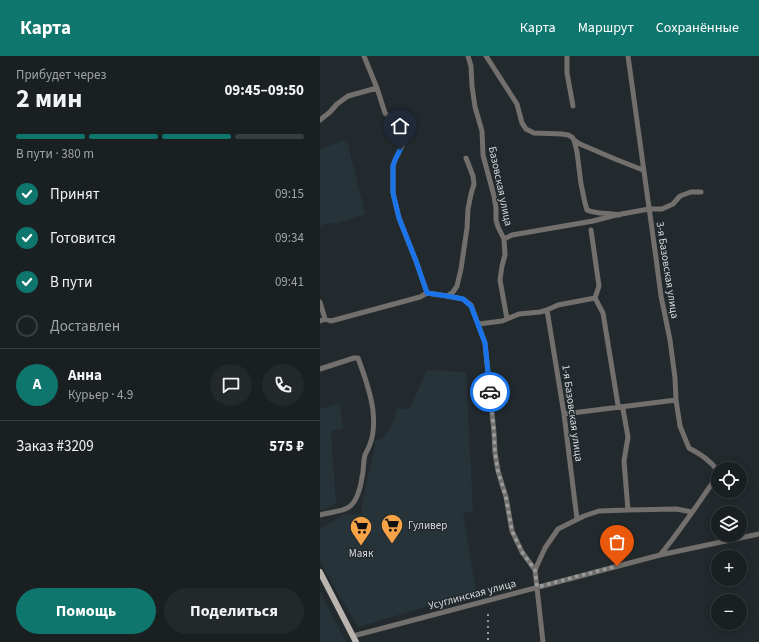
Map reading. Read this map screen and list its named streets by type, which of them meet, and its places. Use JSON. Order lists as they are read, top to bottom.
{
  "streets": {
    "street": [
      "Базовская улица",
      "3-я Базовская улица",
      "1-я Базовская улица",
      "Усуглинская улица"
    ]
  },
  "places": {
    "supermarket": ["Гуливер", "Маяк"]
  },
  "page": {
    "header": "Карта",
    "nav": ["Карта", "Маршрут", "Сохранённые"],
    "heading": ["2 мин", "Прибудет через", "09:45–09:50"],
    "panel": [
      "Анна",
      "Курьер · 4.9",
      "Заказ #3209",
      "575 ₽"
    ],
    "bar": "В пути · 380 m",
    "list": [
      ["Принят", "09:15"],
      ["Готовится", "09:34"],
      ["В пути", "09:41"],
      "Доставлен"
    ],
    "round": "А",
    "map_buttons": ["+", "−"],
    "buttons": ["Помощь", "Поделиться"]
  }
}
